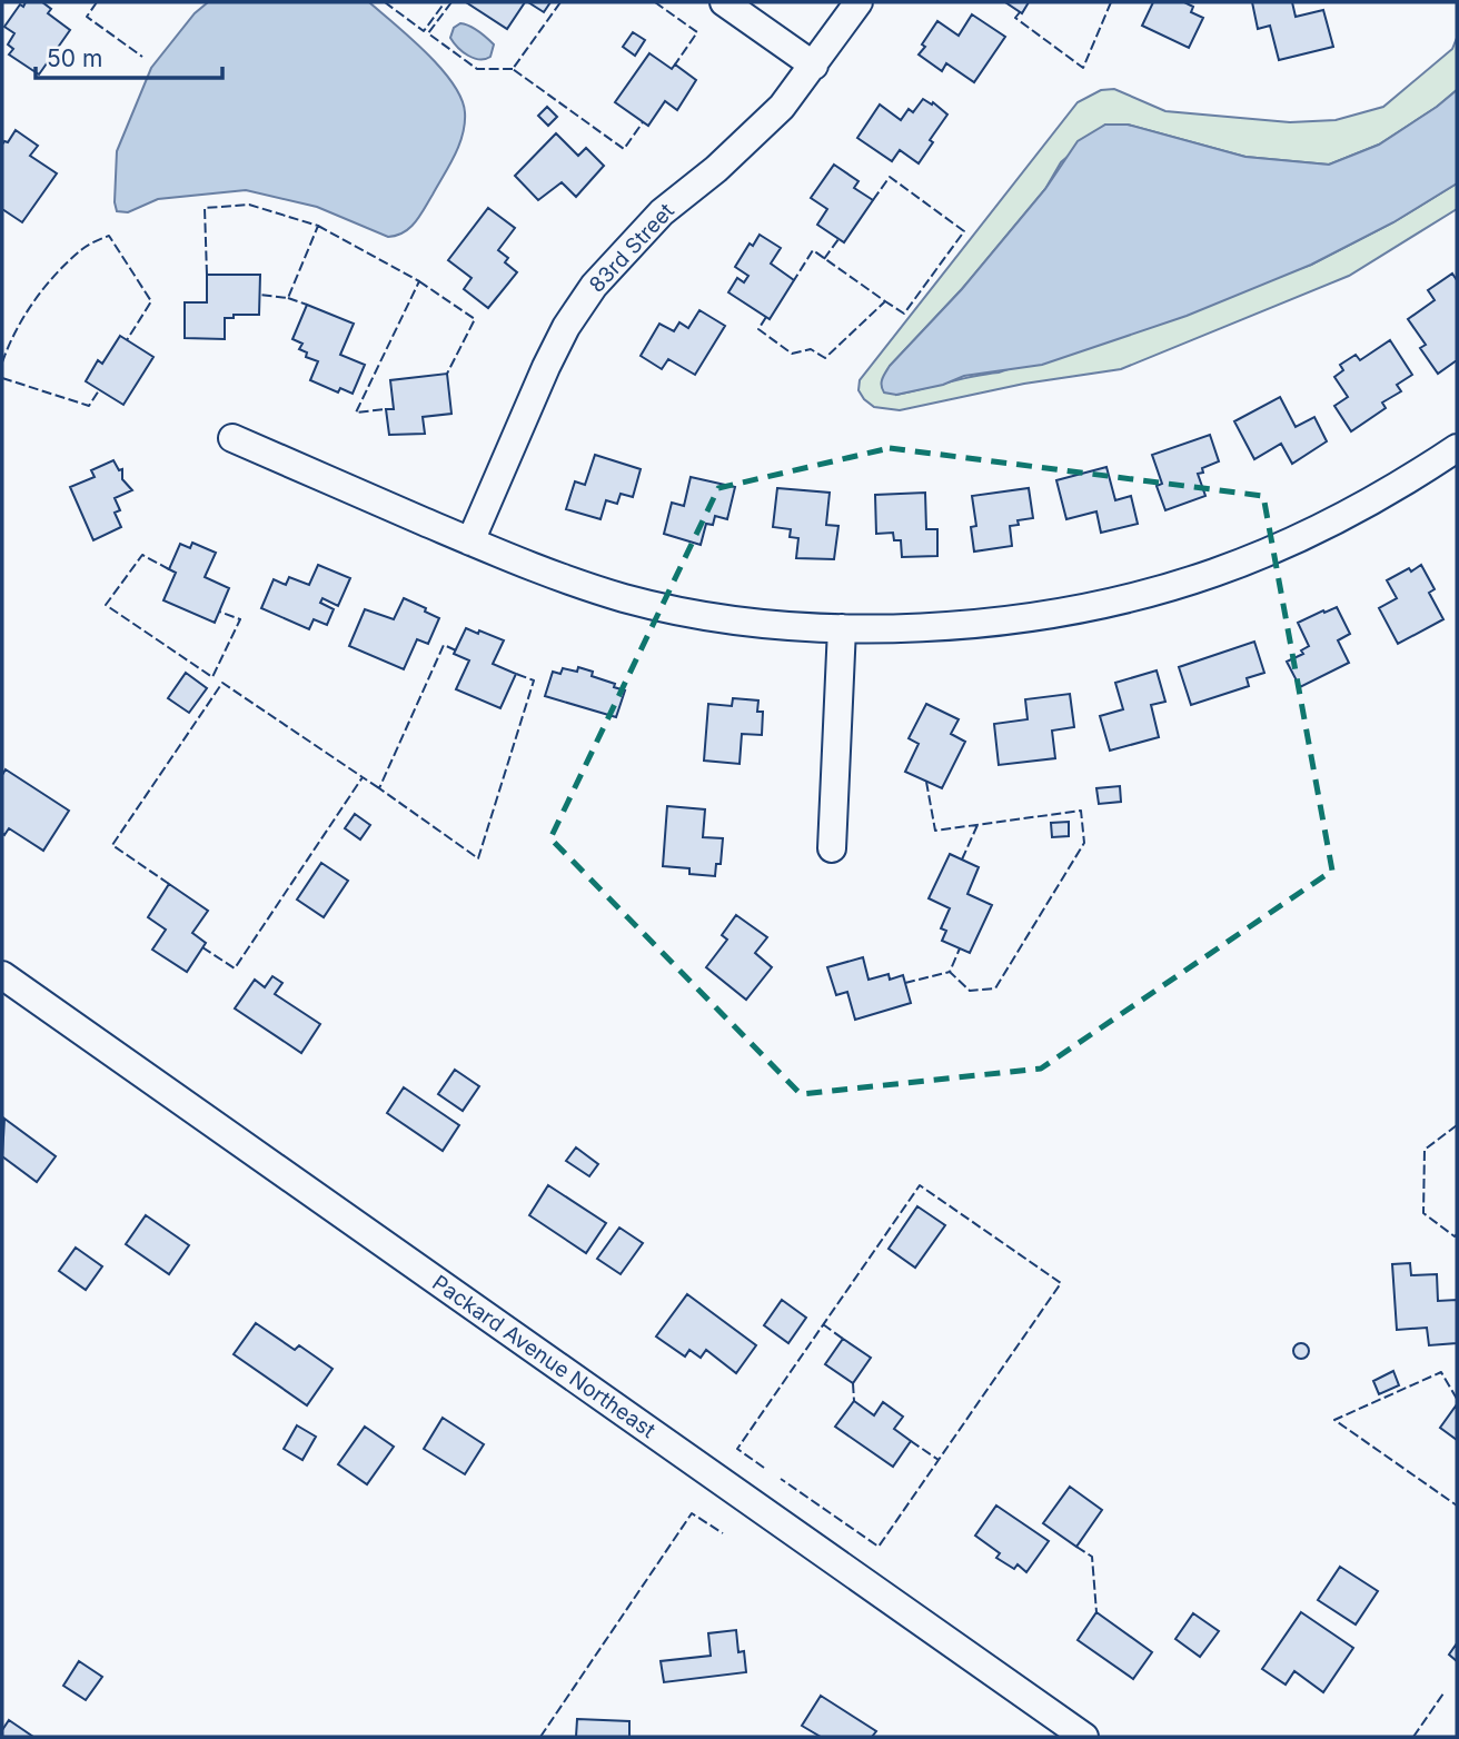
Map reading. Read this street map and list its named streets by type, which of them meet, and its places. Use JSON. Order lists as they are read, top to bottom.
{
  "streets": {
    "street": ["83rd Street", "Packard Avenue Northeast"]
  },
  "scale_bar": "50 m"
}
